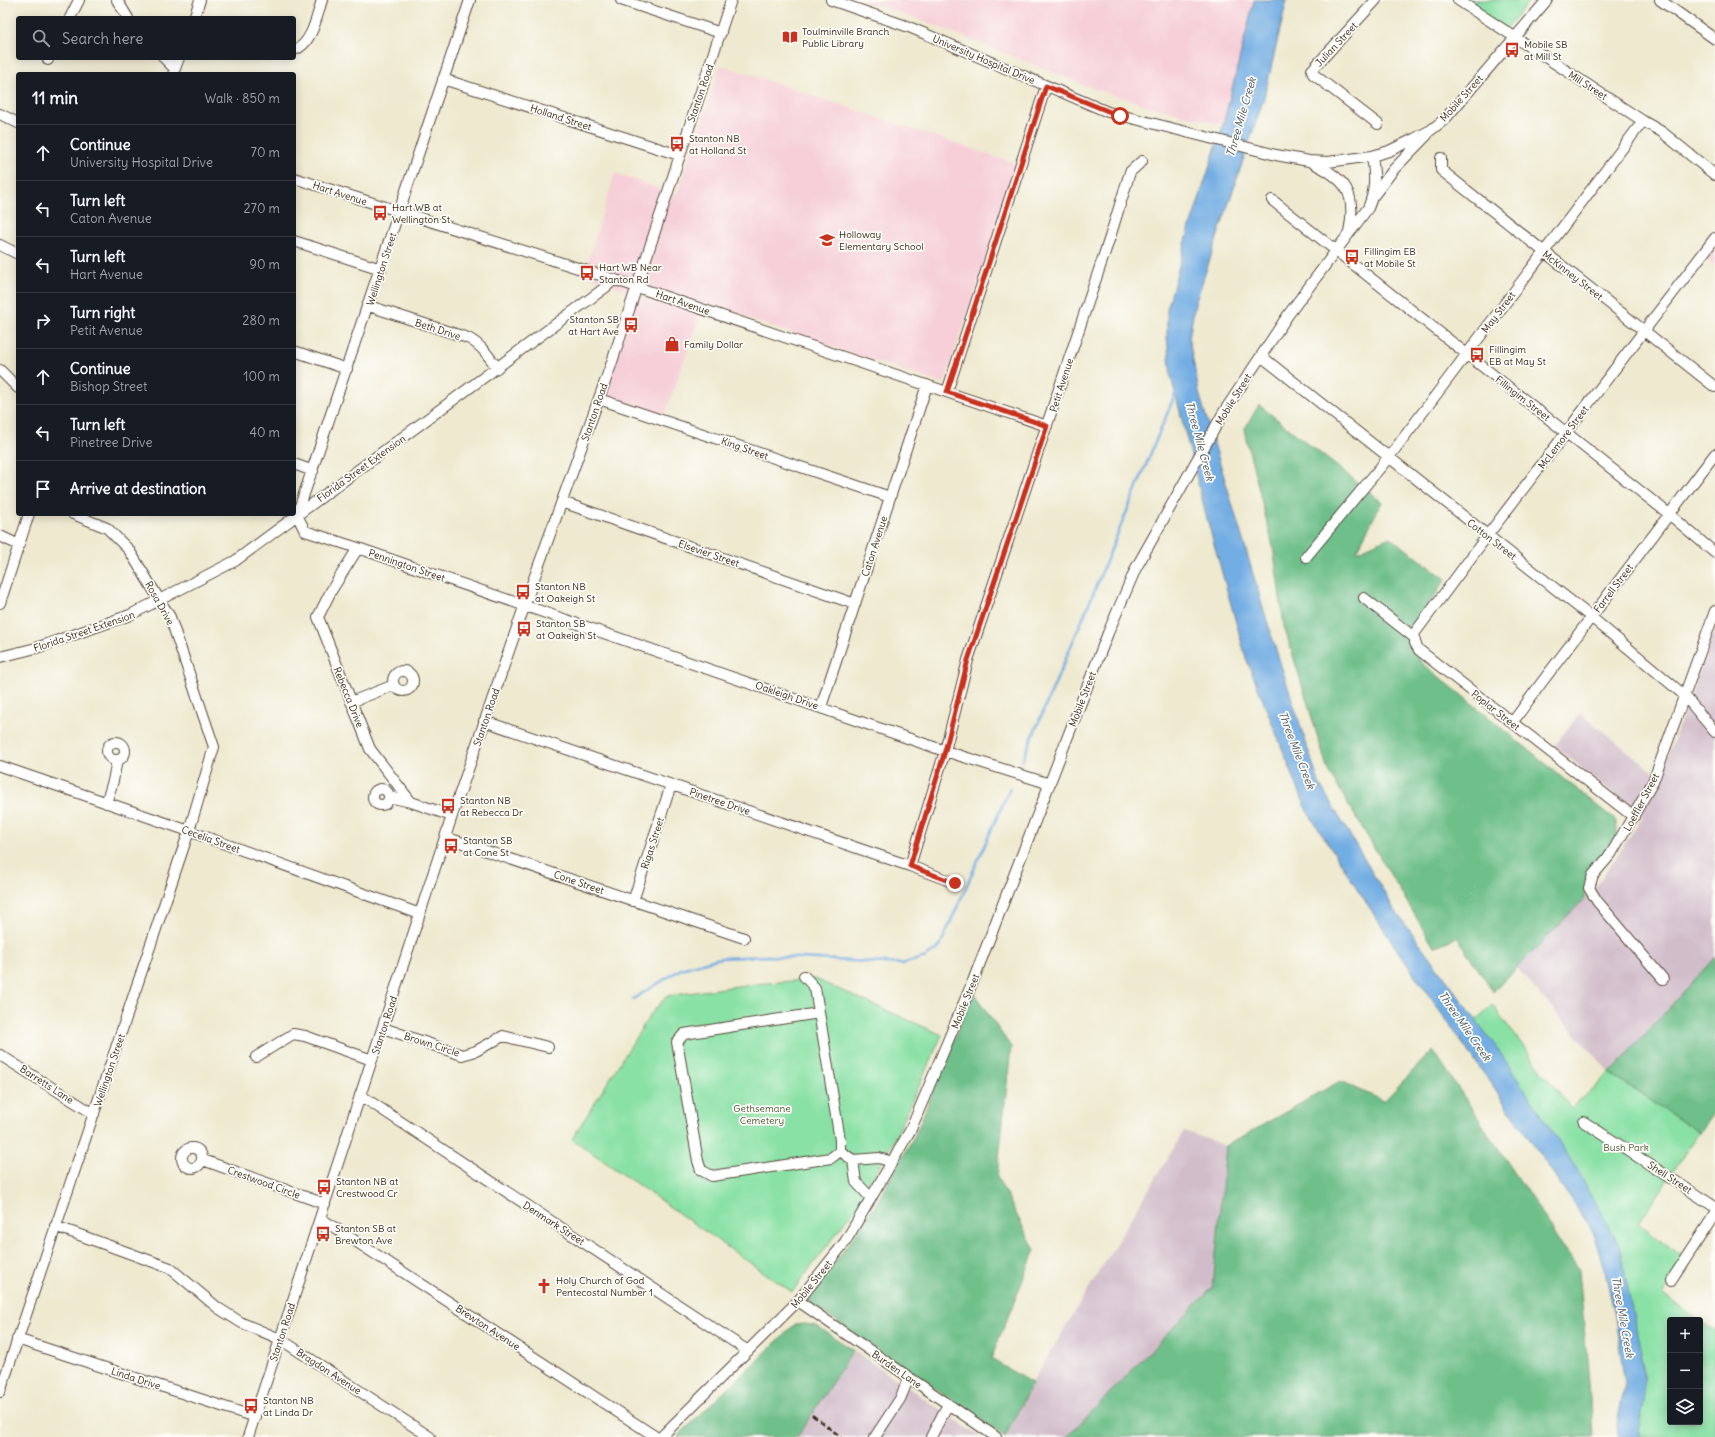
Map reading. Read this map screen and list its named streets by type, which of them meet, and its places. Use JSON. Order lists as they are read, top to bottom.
{
  "streets": {
    "street": [
      "Julian Street",
      "University Hospital Drive",
      "Mill Street",
      "Stanton Road",
      "Mobile Street",
      "Holland Street",
      "Hart Avenue",
      "Wellington Street",
      "McKinney Street",
      "May Street",
      "Beth Drive",
      "Petit Avenue",
      "Fillingim Street",
      "McLemore Street",
      "King Street",
      "Florida Street Extension",
      "Cotton Street",
      "Caton Avenue",
      "Elsevier Street",
      "Pennington Street",
      "Farrell Street",
      "Rosa Drive",
      "Oakleigh Drive",
      "Rebecca Drive",
      "Poplar Street",
      "Pinetree Drive",
      "Loeffler Street",
      "Cecelia Street",
      "Rigas Street",
      "Cone Street",
      "Brown Circle",
      "Barretts Lane",
      "Shell Street",
      "Crestwood Circle",
      "Denmark Street",
      "Brewton Avenue",
      "Burden Lane",
      "Bragdon Avenue",
      "Linda Drive"
    ]
  },
  "crossings": [
    ["University Hospital Drive", "Mobile Street"],
    ["Mill Street", "Mobile Street"],
    ["Mill Street", "May Street"],
    ["Stanton Road", "Holland Street"],
    ["Stanton Road", "Hart Avenue"],
    ["Stanton Road", "King Street"],
    ["Stanton Road", "Elsevier Street"],
    ["Stanton Road", "Pennington Street"],
    ["Stanton Road", "Oakleigh Drive"],
    ["Stanton Road", "Pinetree Drive"],
    ["Stanton Road", "Cecelia Street"],
    ["Stanton Road", "Cone Street"],
    ["Stanton Road", "Brown Circle"],
    ["Stanton Road", "Crestwood Circle"],
    ["Stanton Road", "Denmark Street"],
    ["Stanton Road", "Brewton Avenue"],
    ["Stanton Road", "Bragdon Avenue"],
    ["Stanton Road", "Linda Drive"],
    ["Mobile Street", "Fillingim Street"],
    ["Mobile Street", "Cotton Street"],
    ["Mobile Street", "Oakleigh Drive"],
    ["Mobile Street", "Denmark Street"],
    ["Mobile Street", "Burden Lane"],
    ["Holland Street", "Wellington Street"],
    ["Hart Avenue", "Wellington Street"],
    ["Hart Avenue", "Petit Avenue"],
    ["Hart Avenue", "Florida Street Extension"],
    ["Hart Avenue", "Caton Avenue"],
    ["Wellington Street", "Beth Drive"],
    ["Wellington Street", "Florida Street Extension"],
    ["Wellington Street", "Pennington Street"],
    ["Wellington Street", "Rosa Drive"],
    ["Wellington Street", "Cecelia Street"],
    ["Wellington Street", "Barretts Lane"],
    ["Wellington Street", "Bragdon Avenue"],
    ["Wellington Street", "Linda Drive"],
    ["McKinney Street", "May Street"],
    ["McKinney Street", "McLemore Street"],
    ["May Street", "Fillingim Street"],
    ["May Street", "Cotton Street"],
    ["Beth Drive", "Florida Street Extension"],
    ["Petit Avenue", "Oakleigh Drive"],
    ["Petit Avenue", "Pinetree Drive"],
    ["Fillingim Street", "McLemore Street"],
    ["Fillingim Street", "Farrell Street"],
    ["McLemore Street", "Cotton Street"],
    ["McLemore Street", "Poplar Street"],
    ["King Street", "Caton Avenue"],
    ["Florida Street Extension", "Pennington Street"],
    ["Florida Street Extension", "Rosa Drive"],
    ["Cotton Street", "Farrell Street"],
    ["Cotton Street", "Loeffler Street"],
    ["Caton Avenue", "Elsevier Street"],
    ["Caton Avenue", "Oakleigh Drive"],
    ["Pennington Street", "Oakleigh Drive"],
    ["Pennington Street", "Rebecca Drive"],
    ["Farrell Street", "Poplar Street"],
    ["Poplar Street", "Loeffler Street"],
    ["Pinetree Drive", "Rigas Street"],
    ["Rigas Street", "Cone Street"]
  ],
  "water": ["Three Mile Creek"],
  "parks": ["Gethsemane Cemetery", "Bush Park"],
  "places": {
    "library": ["Toulminville Branch Public Library"],
    "bus stop": [
      "Mobile SB at Mill St",
      "Stanton NB at Holland St",
      "Hart WB at Wellington St",
      "Fillingim EB at Mobile St",
      "Hart WB Near Stanton Rd",
      "Stanton SB at Hart Ave",
      "Fillingim EB at May St",
      "Stanton NB at Oakeigh St",
      "Stanton SB at Oakeigh St",
      "Stanton NB at Rebecca Dr",
      "Stanton SB at Cone St",
      "Stanton NB at Crestwood Cr",
      "Stanton SB at Brewton Ave",
      "Stanton NB at Linda Dr"
    ],
    "school or university": ["Holloway Elementary School"],
    "shop": ["Family Dollar"],
    "church": ["Holy Church of God Pentecostal Number 1"]
  },
  "page": {
    "search": "Search here",
    "heading": ["11 min", "Walk · 850 m"],
    "list": [
      ["Continue", "University Hospital Drive", "70 m"],
      ["Turn left", "Caton Avenue", "270 m"],
      ["Turn left", "Hart Avenue", "90 m"],
      ["Turn right", "Petit Avenue", "280 m"],
      ["Continue", "Bishop Street", "100 m"],
      ["Turn left", "Pinetree Drive", "40 m"],
      "Arrive at destination"
    ],
    "map_buttons": ["+", "−"]
  }
}
